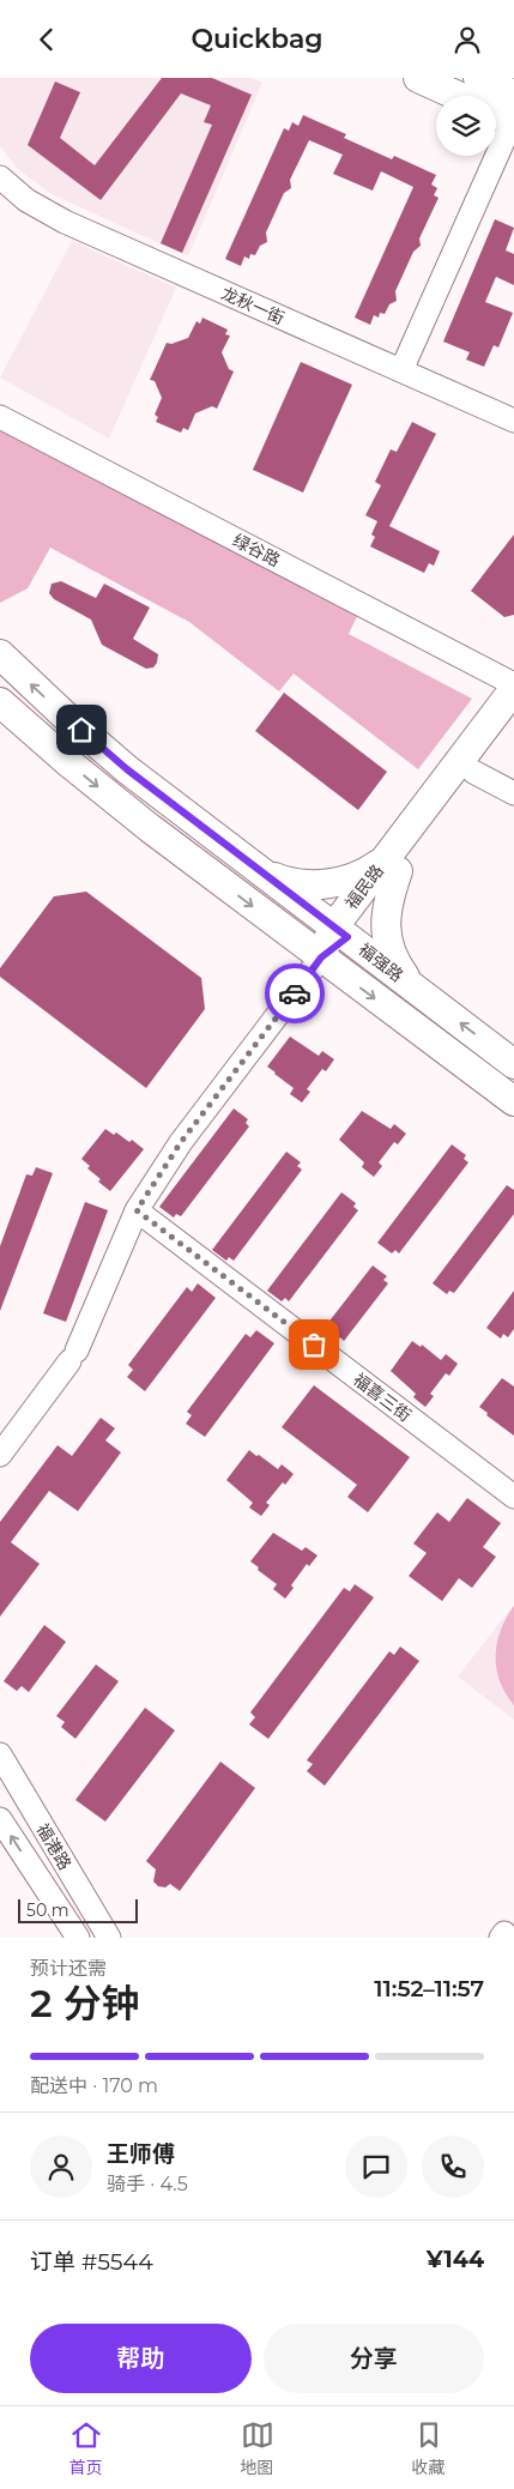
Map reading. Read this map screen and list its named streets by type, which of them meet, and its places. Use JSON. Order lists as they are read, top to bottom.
{
  "streets": {
    "main road": ["福民路", "福强路"],
    "street": [
      "龙秋一街",
      "绿谷路",
      "福喜三街",
      "福港路"
    ]
  },
  "crossings": [
    ["福民路", "福强路"]
  ],
  "scale_bar": "50 m",
  "page": {
    "header": "Quickbag",
    "scale": "50 m",
    "heading": ["2 分钟", "预计还需", "11:52–11:57"],
    "panel": [
      "王师傅",
      "骑手 · 4.5",
      "订单 #5544",
      "¥144"
    ],
    "bar": "配送中 · 170 m",
    "buttons": ["帮助", "分享"],
    "tabs": ["首页", "地图", "收藏"]
  }
}
